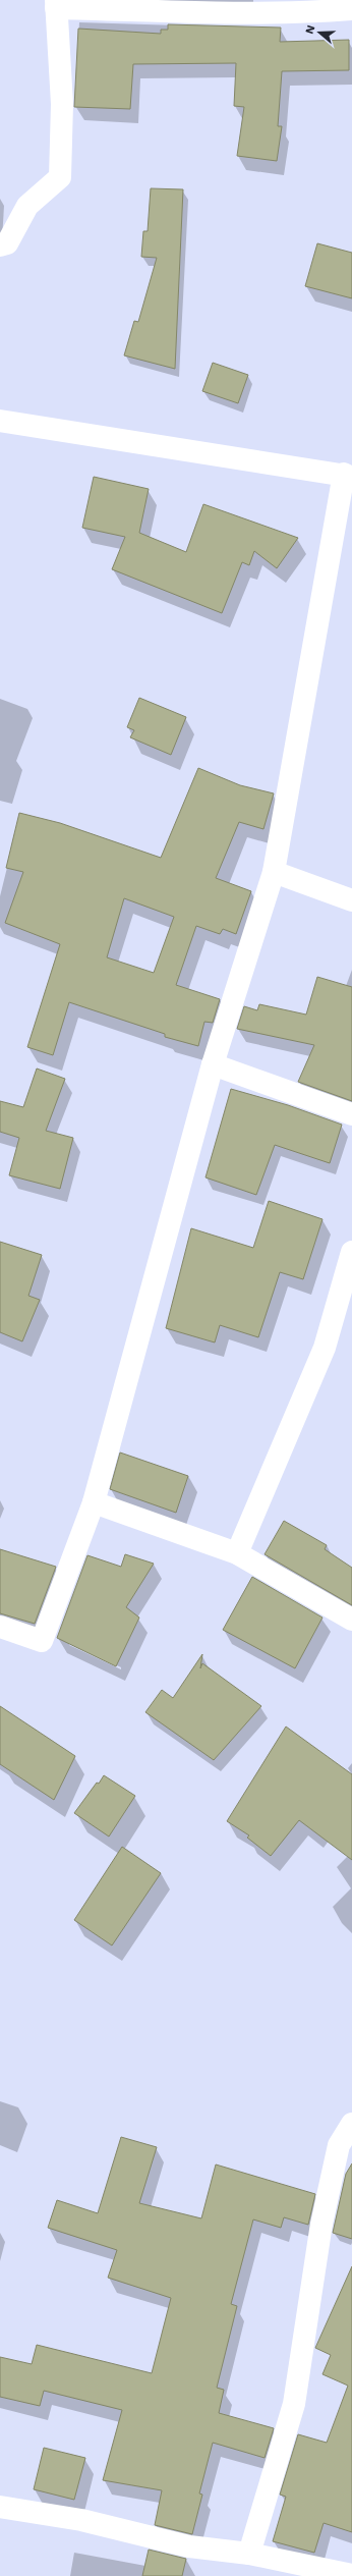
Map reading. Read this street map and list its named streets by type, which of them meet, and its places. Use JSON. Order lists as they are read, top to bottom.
{
  "north": "left"
}
